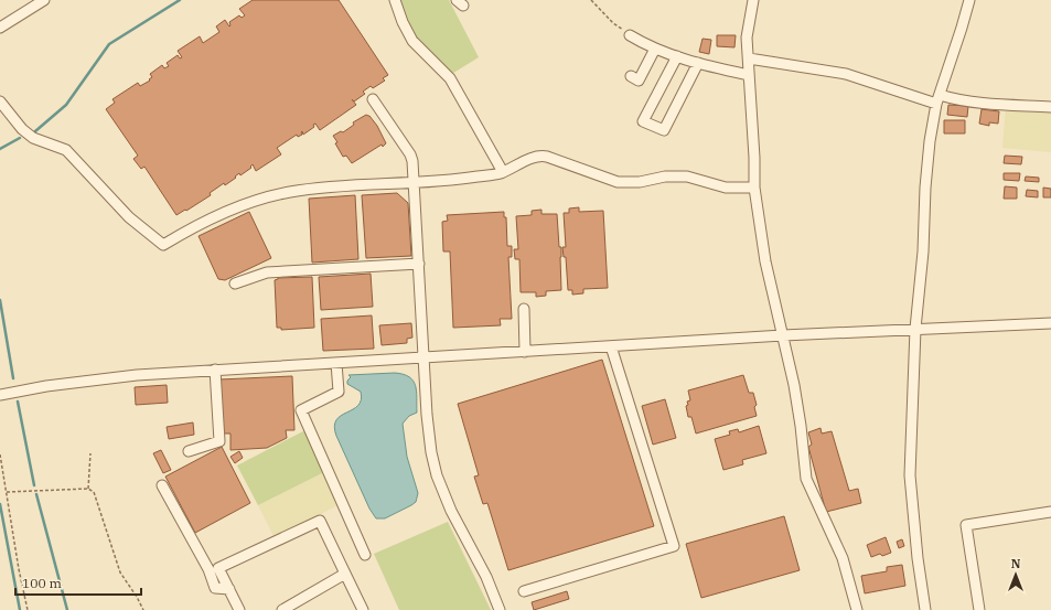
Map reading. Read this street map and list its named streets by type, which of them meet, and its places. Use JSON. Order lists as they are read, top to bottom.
{
  "scale_bar": "100 m",
  "north": "top"
}
